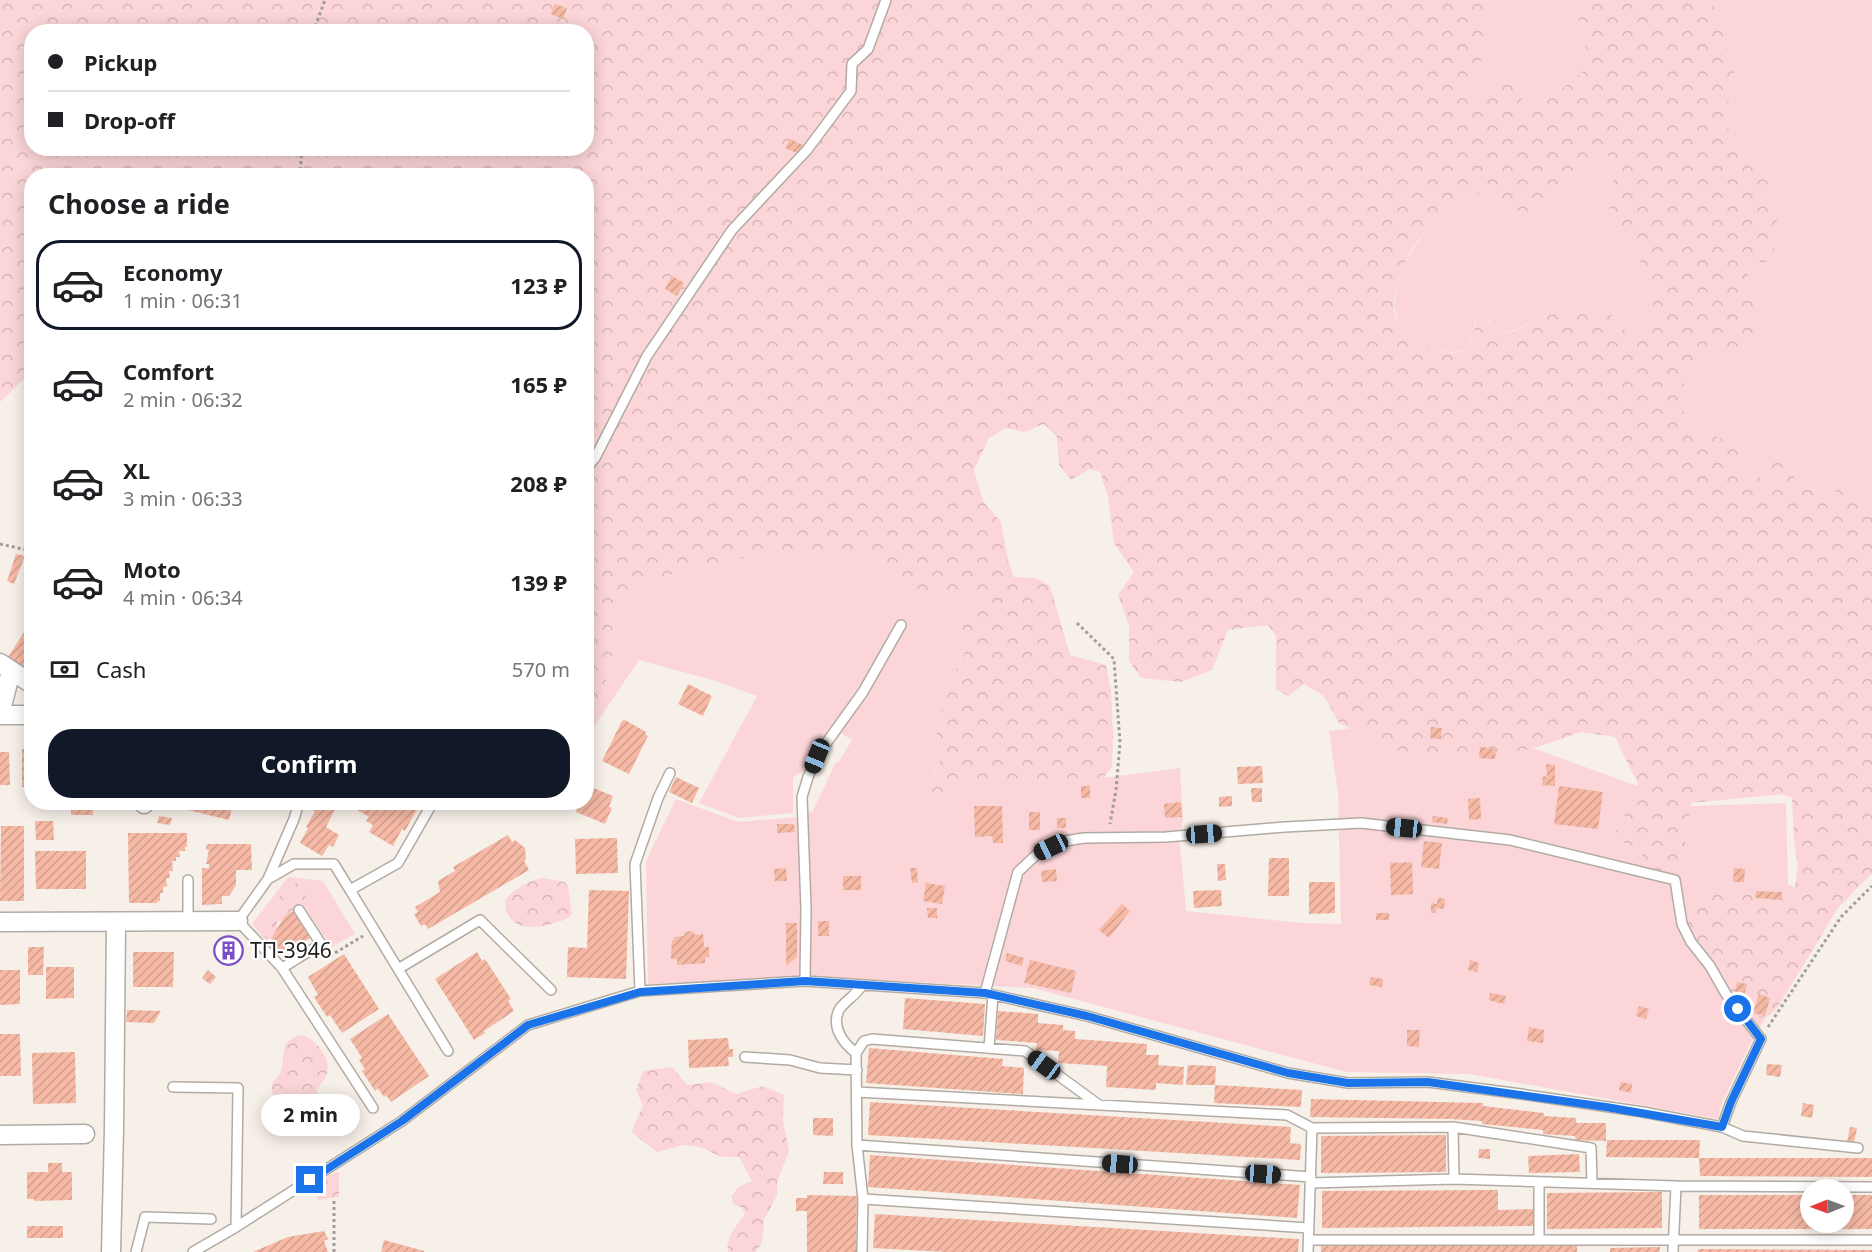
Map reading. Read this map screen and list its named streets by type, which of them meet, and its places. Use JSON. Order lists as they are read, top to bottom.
{
  "places": {
    "building": ["ТП-3946"]
  },
  "north": "left",
  "page": {
    "banner": ["Pickup", "Drop-off"],
    "heading": "Choose a ride",
    "list": [
      {
        "name": "Economy",
        "note": "1 min · 06:31",
        "value": "123 ₽"
      },
      {
        "name": "Comfort",
        "note": "2 min · 06:32",
        "value": "165 ₽"
      },
      {
        "name": "XL",
        "note": "3 min · 06:33",
        "value": "208 ₽"
      },
      {
        "name": "Moto",
        "note": "4 min · 06:34",
        "value": "139 ₽"
      }
    ],
    "pay": ["Cash", "570 m"],
    "buttons": "Confirm",
    "bubble": "2 min"
  }
}
